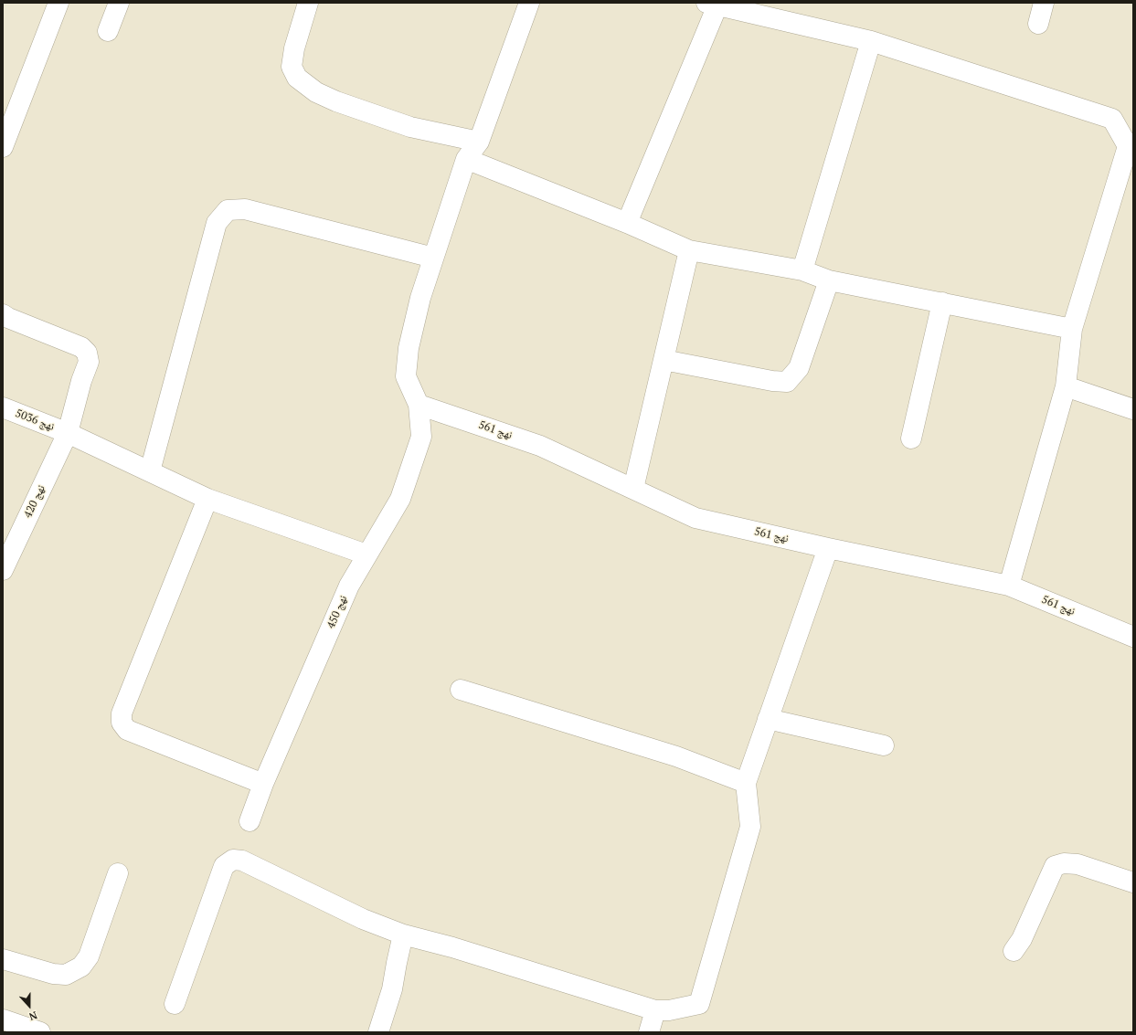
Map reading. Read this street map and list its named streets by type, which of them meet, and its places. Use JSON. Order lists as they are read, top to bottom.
{
  "streets": {
    "street": [
      "نهج 5036",
      "نهج 561",
      "نهج 420",
      "نهج 450"
    ]
  },
  "crossings": [
    ["نهج 5036", "نهج 420"],
    ["نهج 5036", "نهج 450"],
    ["نهج 561", "نهج 450"]
  ],
  "north": "bottom"
}
